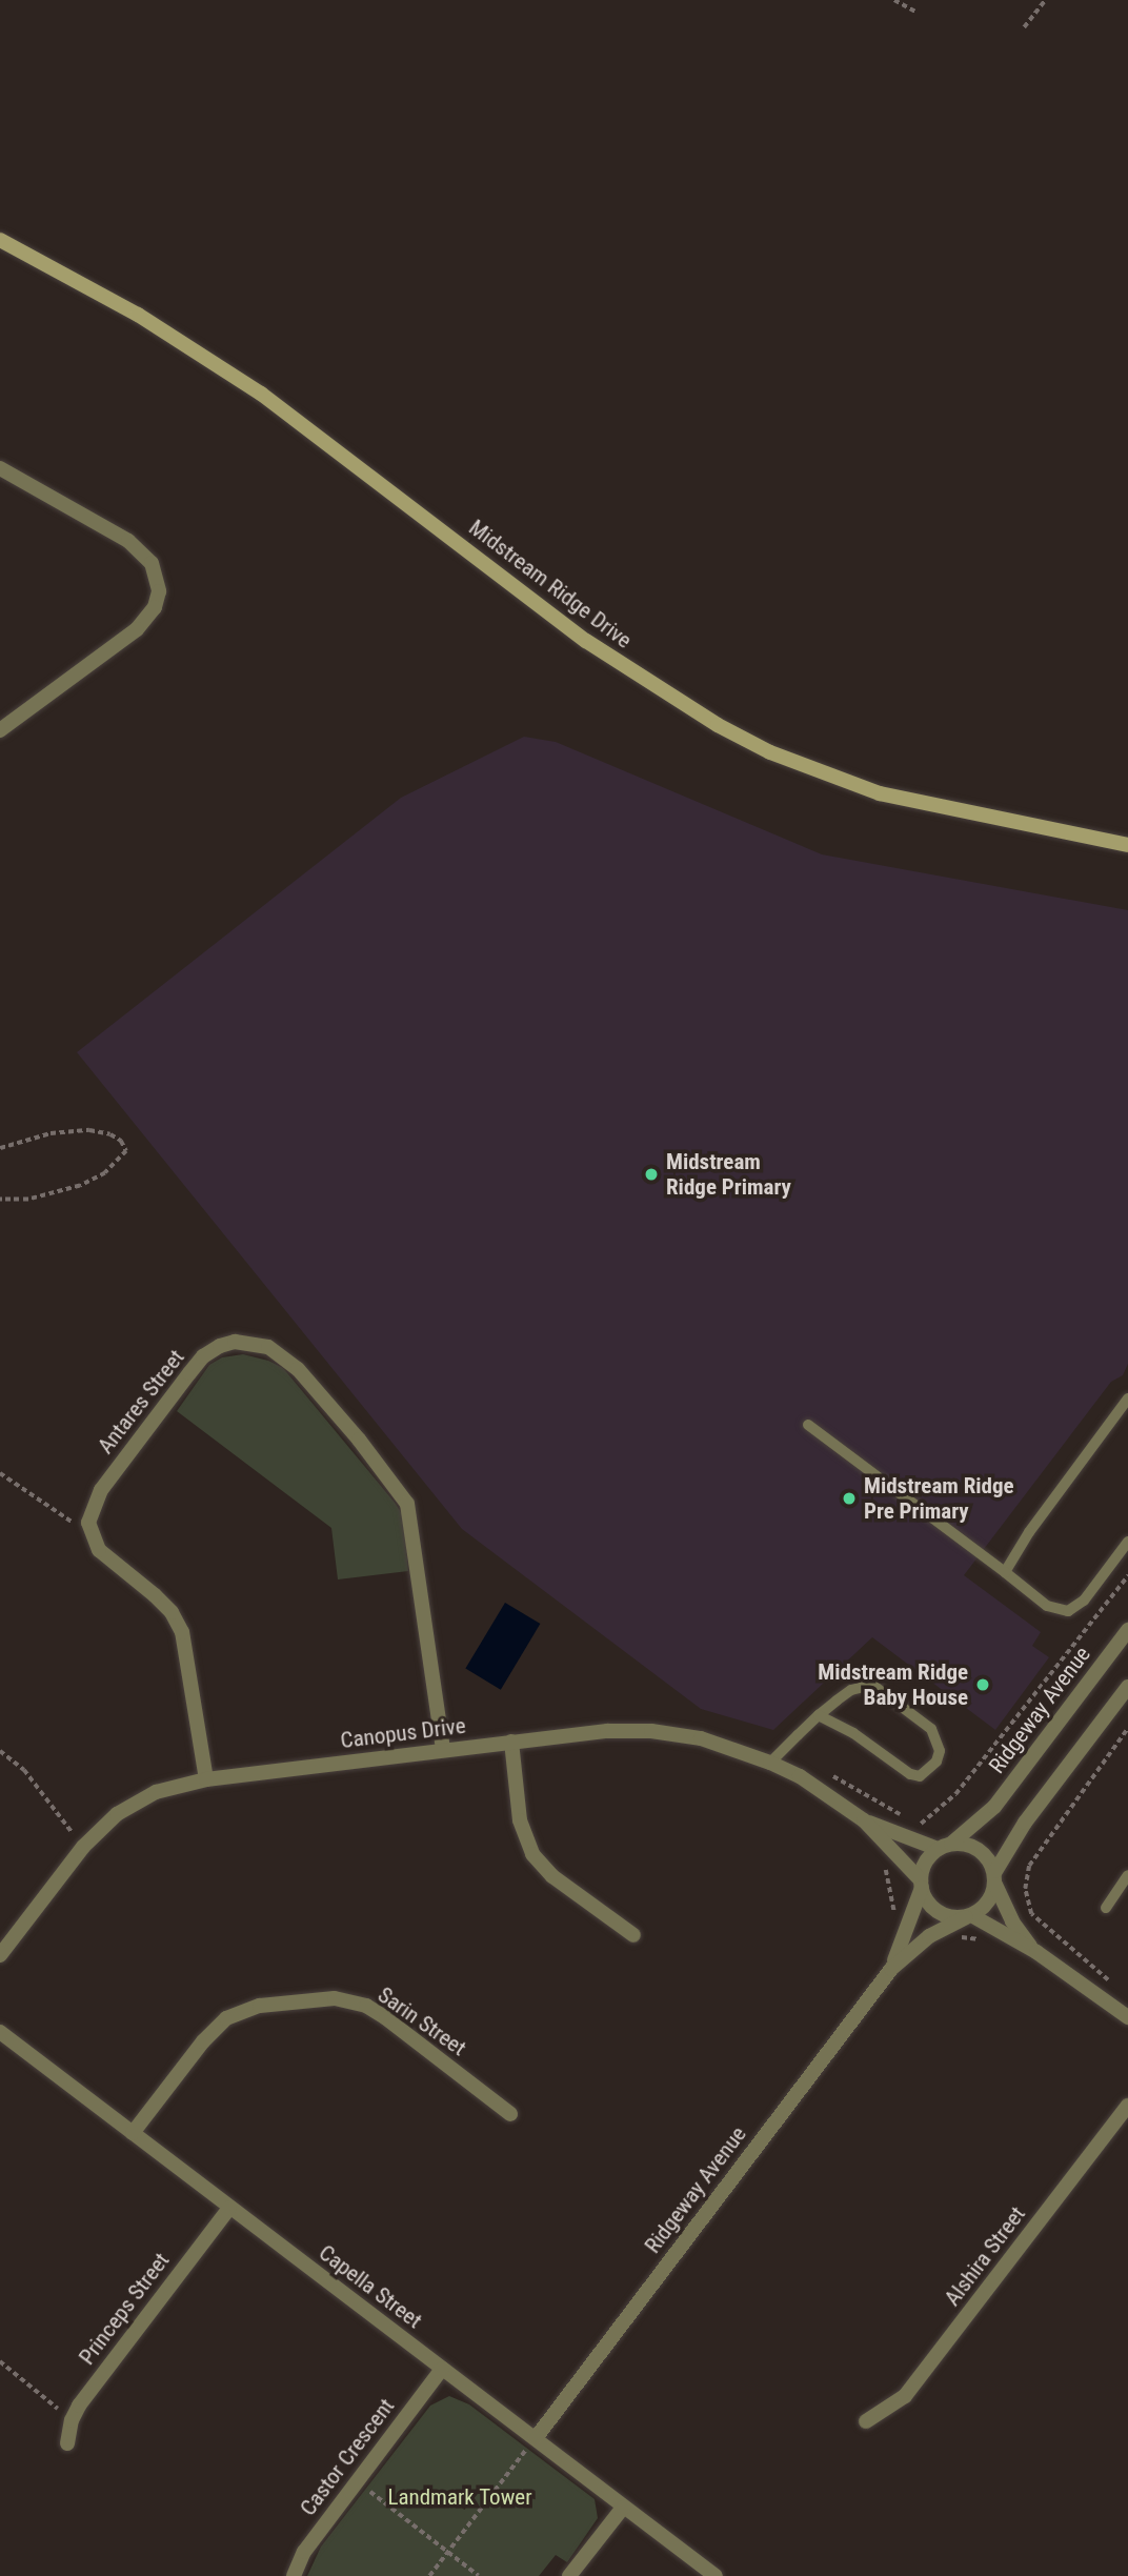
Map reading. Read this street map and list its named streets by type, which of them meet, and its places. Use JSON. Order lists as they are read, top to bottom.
{
  "streets": {
    "street": [
      "Midstream Ridge Drive",
      "Antares Street",
      "Ridgeway Avenue",
      "Canopus Drive",
      "Sarin Street",
      "Alshira Street",
      "Capella Street",
      "Princeps Street",
      "Castor Crescent"
    ]
  },
  "crossings": [
    ["Antares Street", "Canopus Drive"],
    ["Ridgeway Avenue", "Canopus Drive"],
    ["Ridgeway Avenue", "Capella Street"],
    ["Sarin Street", "Capella Street"],
    ["Capella Street", "Princeps Street"],
    ["Capella Street", "Castor Crescent"]
  ],
  "parks": ["Landmark Tower"],
  "places": ["Midstream Ridge Primary", "Midstream Ridge Pre Primary", "Midstream Ridge Baby House"]
}
